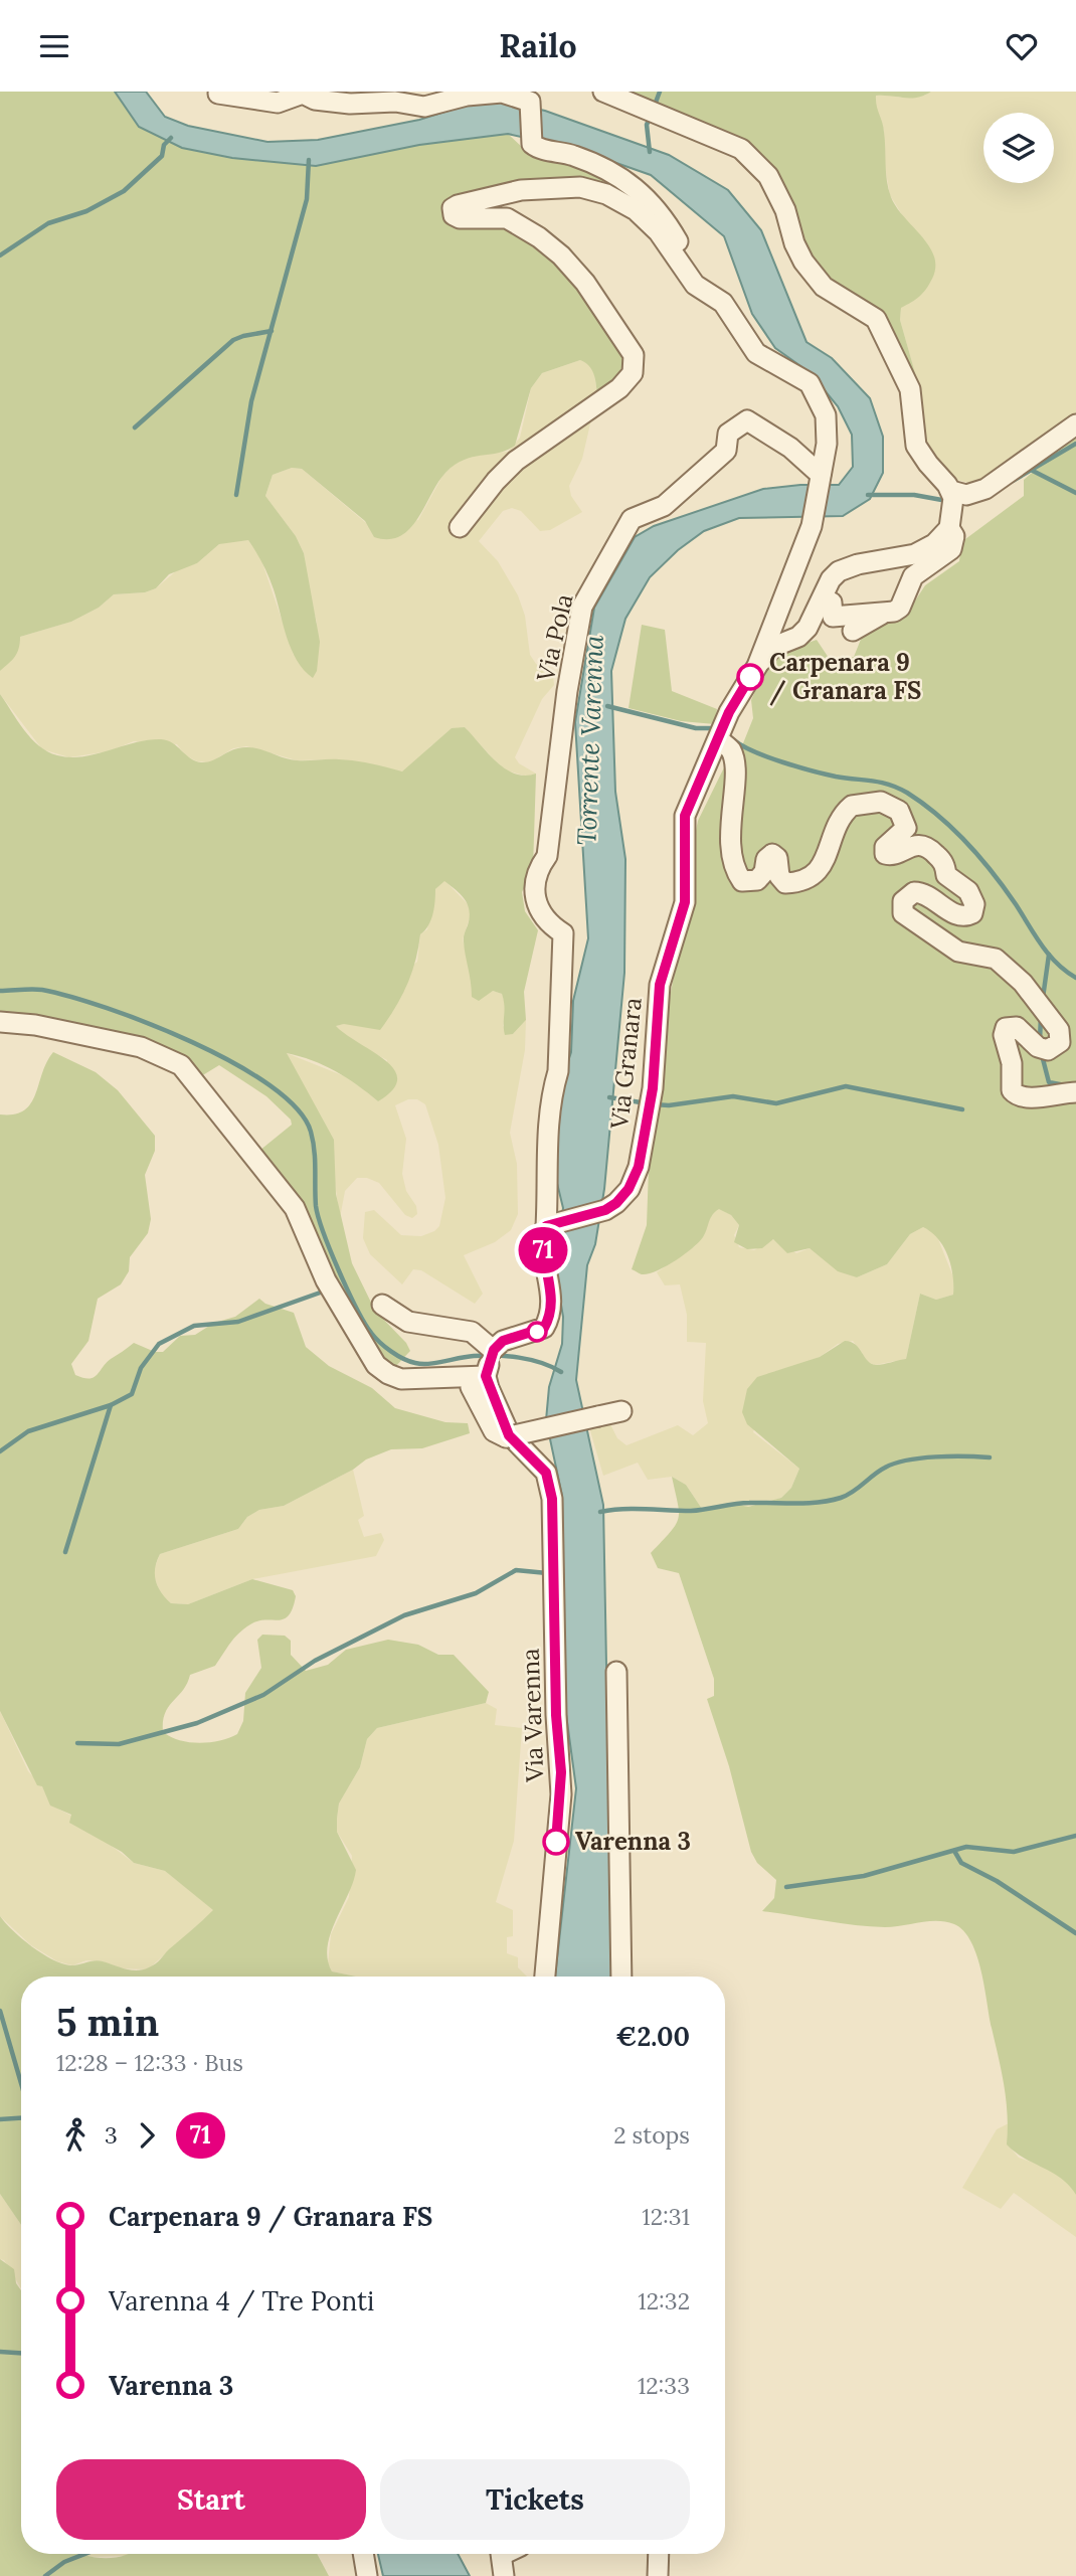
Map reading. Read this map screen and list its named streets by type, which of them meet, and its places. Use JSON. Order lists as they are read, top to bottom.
{
  "streets": {
    "street": ["Via Pola", "Via Granara", "Via Varenna"]
  },
  "crossings": [
    ["Via Pola", "Via Granara"]
  ],
  "water": ["Torrente Varenna"],
  "places": ["Carpenara 9 / Granara FS", "Varenna 3"],
  "lines": ["bus line 71"],
  "page": {
    "header": "Railo",
    "on_map": "71",
    "heading": ["5 min", "12:28 – 12:33 · Bus", "€2.00"],
    "legs": ["3", "71", "2 stops"],
    "list": [
      {
        "name": "Carpenara 9 / Granara FS",
        "value": "12:31"
      },
      {
        "name": "Varenna 4 / Tre Ponti",
        "value": "12:32"
      },
      {
        "name": "Varenna 3",
        "value": "12:33"
      }
    ],
    "buttons": ["Start", "Tickets"]
  }
}
